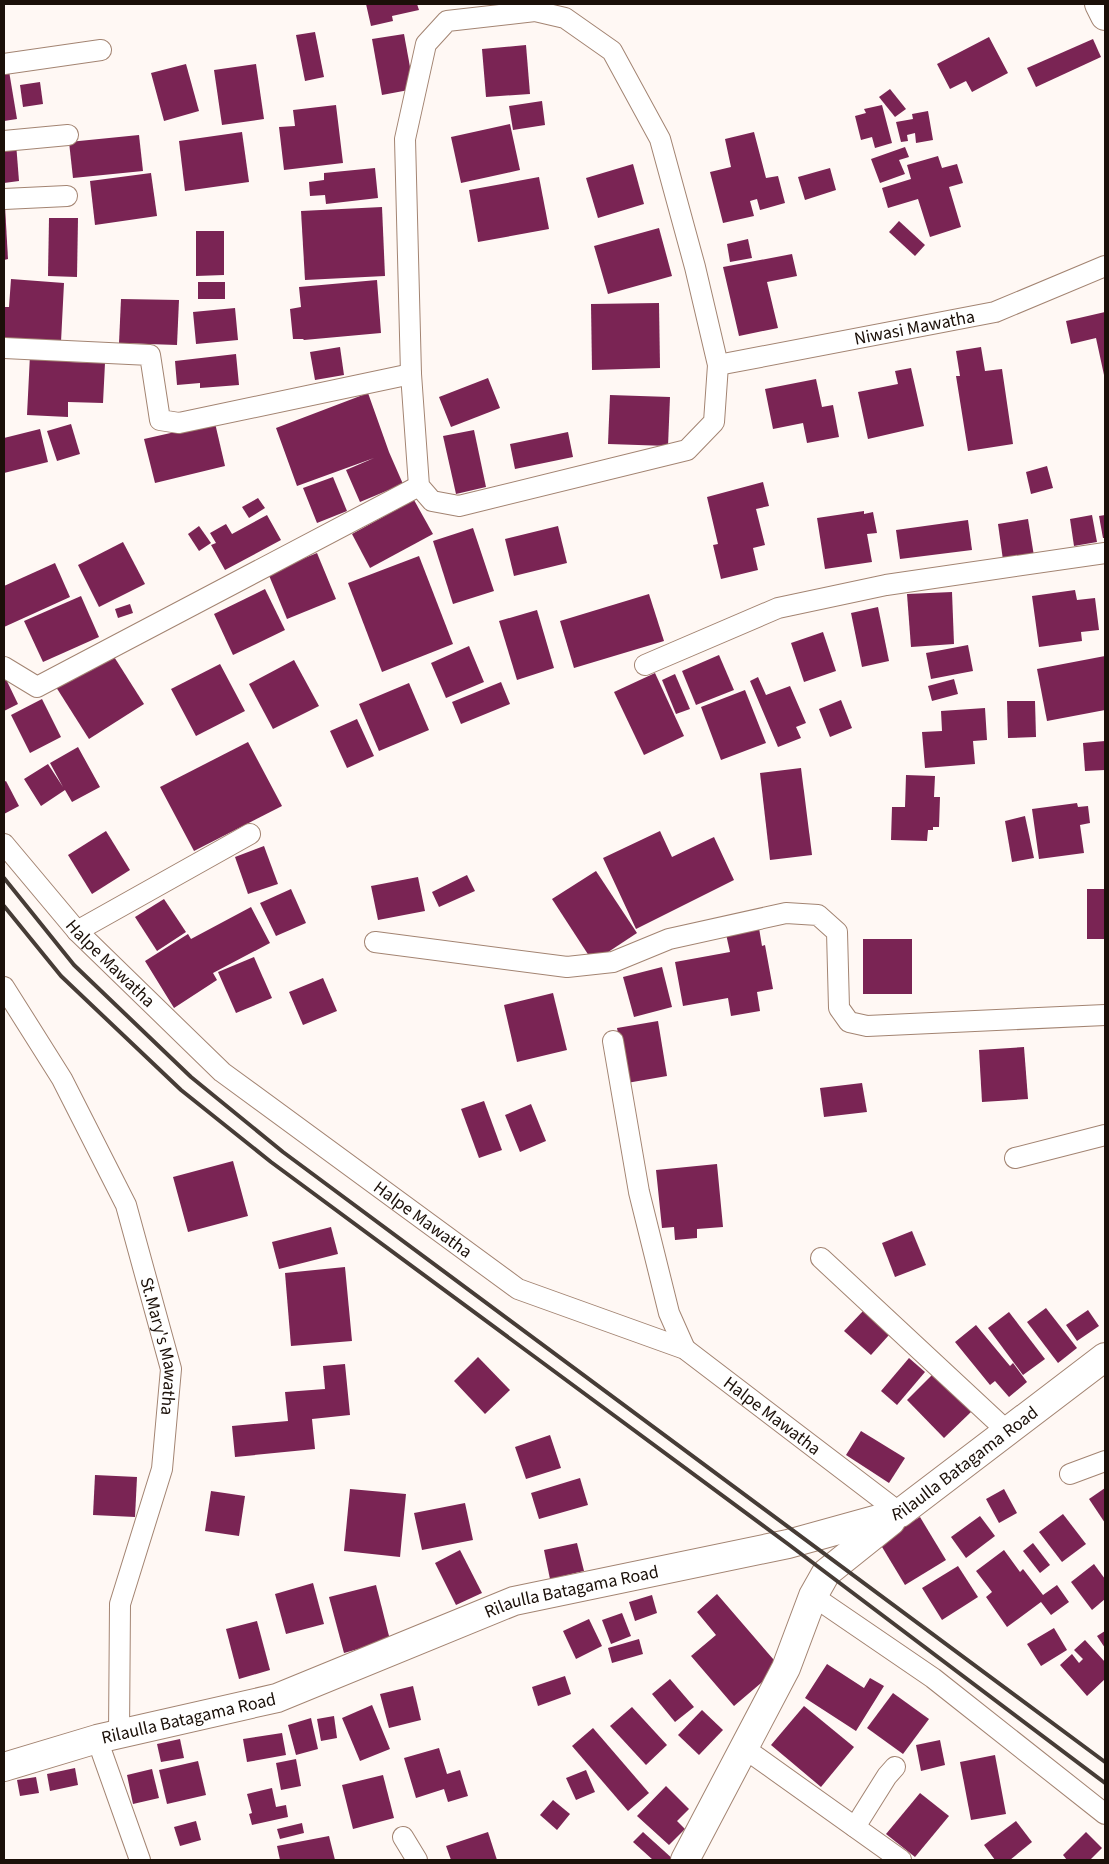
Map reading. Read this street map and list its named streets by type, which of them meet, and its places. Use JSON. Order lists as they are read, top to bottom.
{
  "streets": {
    "main road": ["Rilaulla Batagama Road"],
    "street": ["Niwasi Mawatha", "Halpe Mawatha", "St.Mary's Mawatha"]
  },
  "crossings": [
    ["Halpe Mawatha", "Rilaulla Batagama Road"],
    ["St.Mary's Mawatha", "Rilaulla Batagama Road"]
  ]
}
